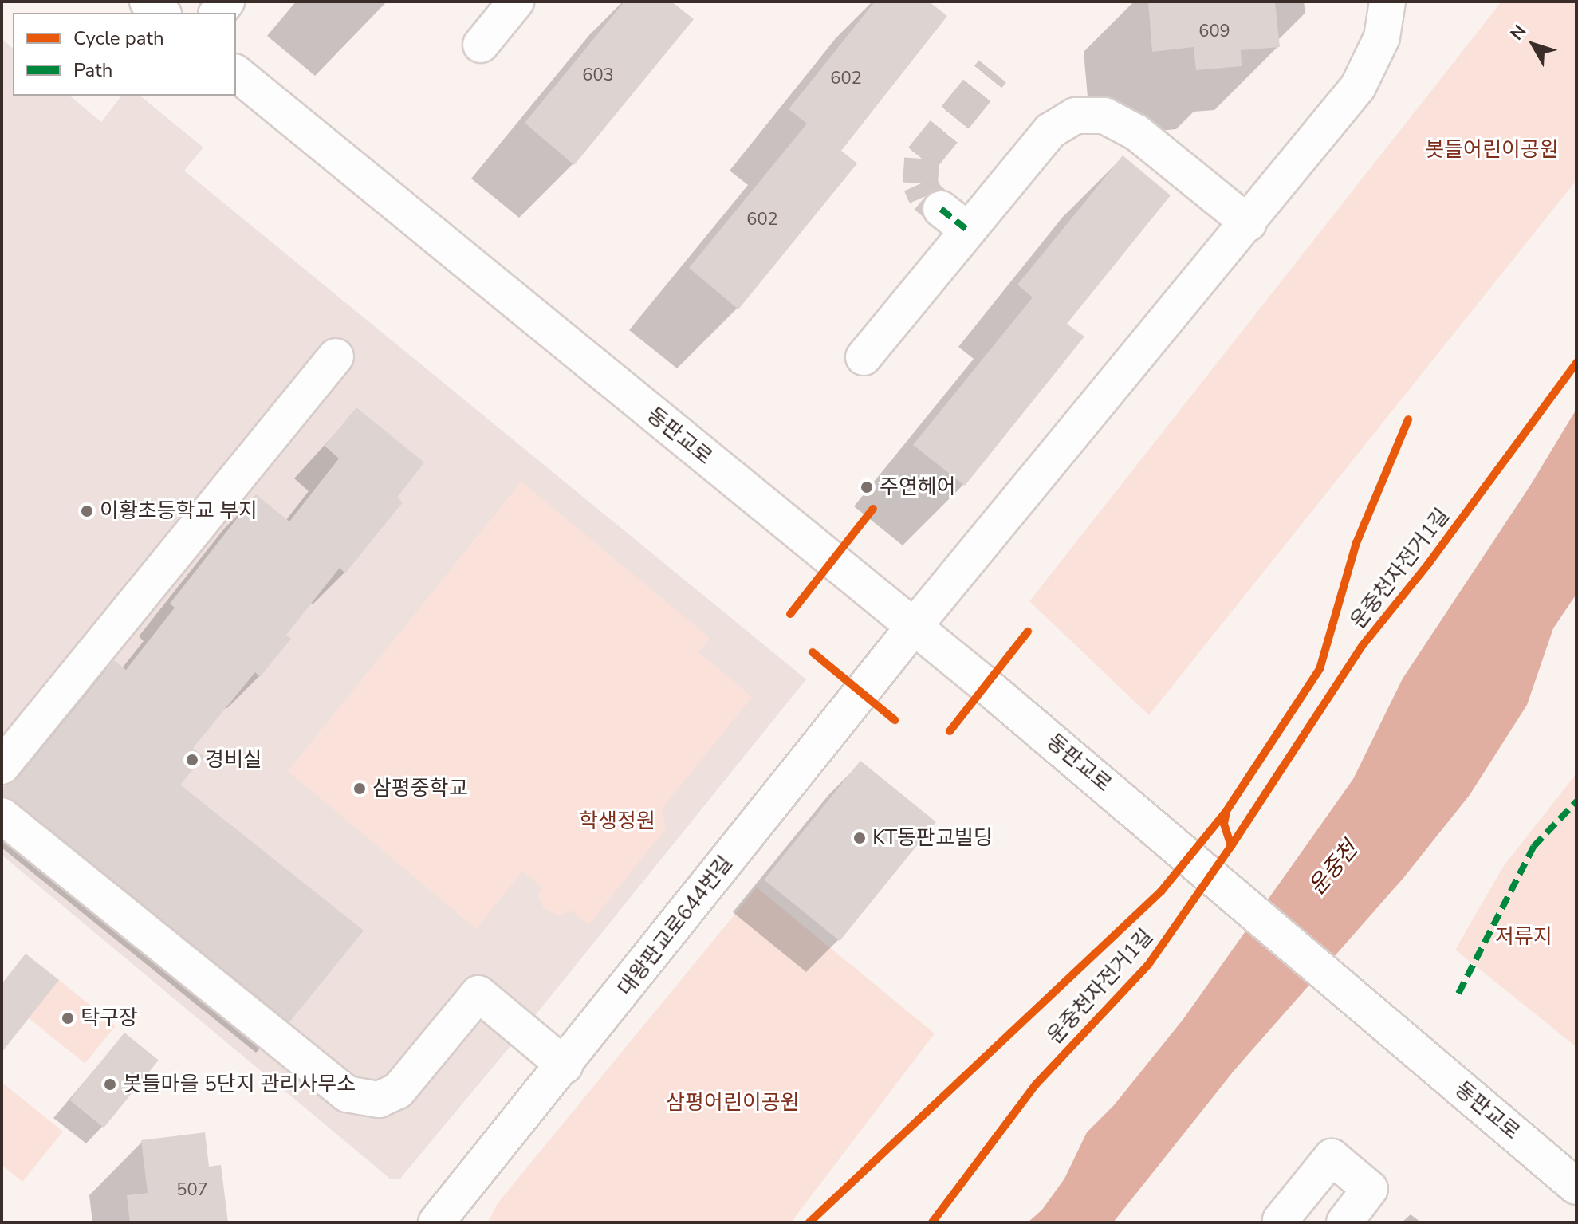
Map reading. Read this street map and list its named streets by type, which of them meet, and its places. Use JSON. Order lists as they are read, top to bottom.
{
  "streets": {
    "main road": ["동판교로", "대왕판교로644번길"],
    "cycle path": ["운중천자전거1길"]
  },
  "crossings": [
    ["동판교로", "대왕판교로644번길"]
  ],
  "water": ["운중천"],
  "parks": [
    "봇들어린이공원",
    "학생정원",
    "저류지",
    "삼평어린이공원"
  ],
  "places": [
    "주연헤어",
    "이황초등학교 부지",
    "경비실",
    "삼평중학교",
    "KT동판교빌딩",
    "탁구장",
    "봇들마을 5단지 관리사무소"
  ],
  "house_numbers": [
    "609",
    "603",
    "602",
    "602",
    "507"
  ],
  "legend": ["Cycle path", "Path"],
  "north": "top left"
}
